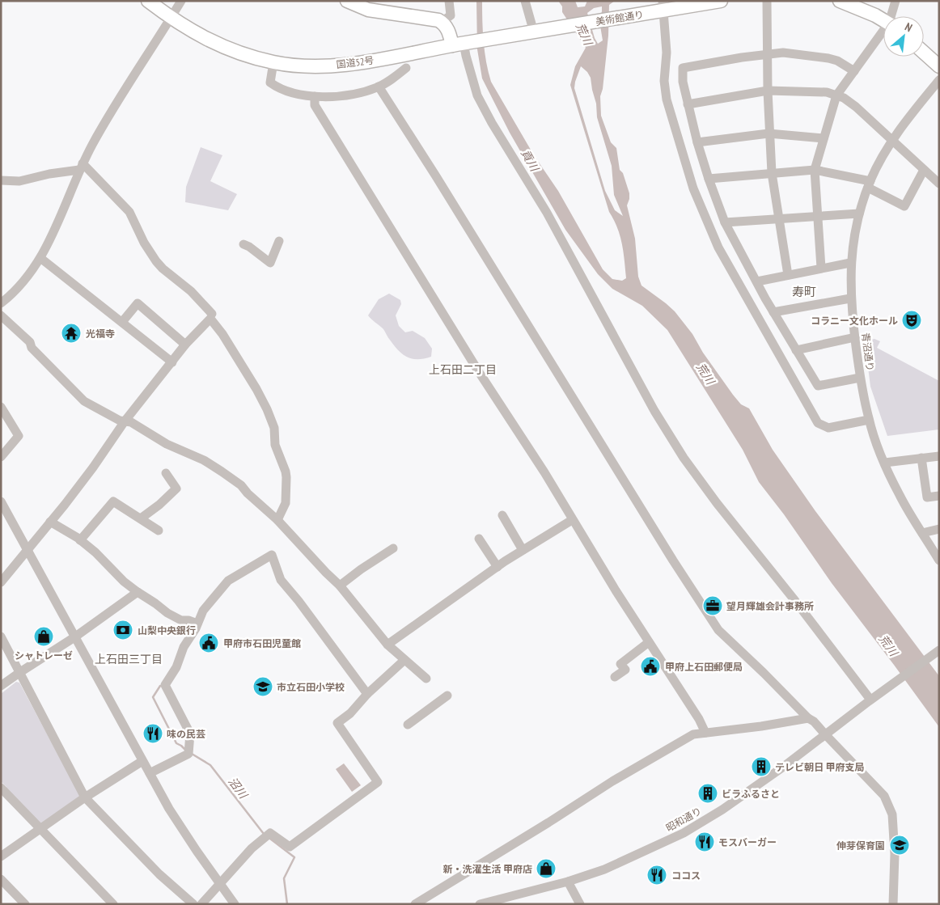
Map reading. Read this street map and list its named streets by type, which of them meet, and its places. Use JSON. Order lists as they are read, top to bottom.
{
  "streets": {
    "highway": ["美術館通り", "国道52号"],
    "street": ["青沼通り", "昭和通り"]
  },
  "crossings": [
    ["美術館通り", "国道52号"]
  ],
  "districts": ["寿町", "上石田二丁目", "上石田三丁目"],
  "water": ["荒川", "貢川", "沼川"],
  "places": {
    "theatre": ["コラニー文化ホール"],
    "temple": ["光福寺"],
    "office": ["望月輝雄会計事務所"],
    "bank": ["山梨中央銀行"],
    "shop": ["シャトレーゼ", "新・洗濯生活 甲府店"],
    "public building": ["甲府市石田児童館", "甲府上石田郵便局"],
    "school or university": ["市立石田小学校", "伸芽保育園"],
    "restaurant": ["味の民芸", "モスバーガー", "ココス"],
    "building": ["テレビ朝日 甲府支局", "ビラふるさと"]
  },
  "north": "top right"
}
